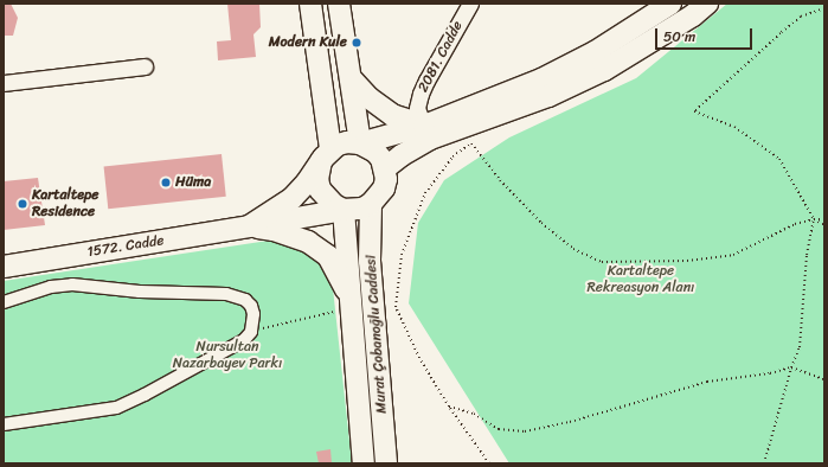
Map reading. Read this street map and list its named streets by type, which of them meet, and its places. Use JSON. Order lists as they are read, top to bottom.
{
  "streets": {
    "main road": ["1572. Cadde", "Murat Çobanoğlu Caddesi"],
    "street": ["2081. Cadde"]
  },
  "crossings": [
    ["1572. Cadde", "Murat Çobanoğlu Caddesi"]
  ],
  "parks": ["Kartaltepe Rekreasyon Alanı", "Nursultan Nazarbayev Parkı"],
  "places": ["Modern Kule", "Hüma", "Kartaltepe Residence"],
  "scale_bar": "50 m"
}
